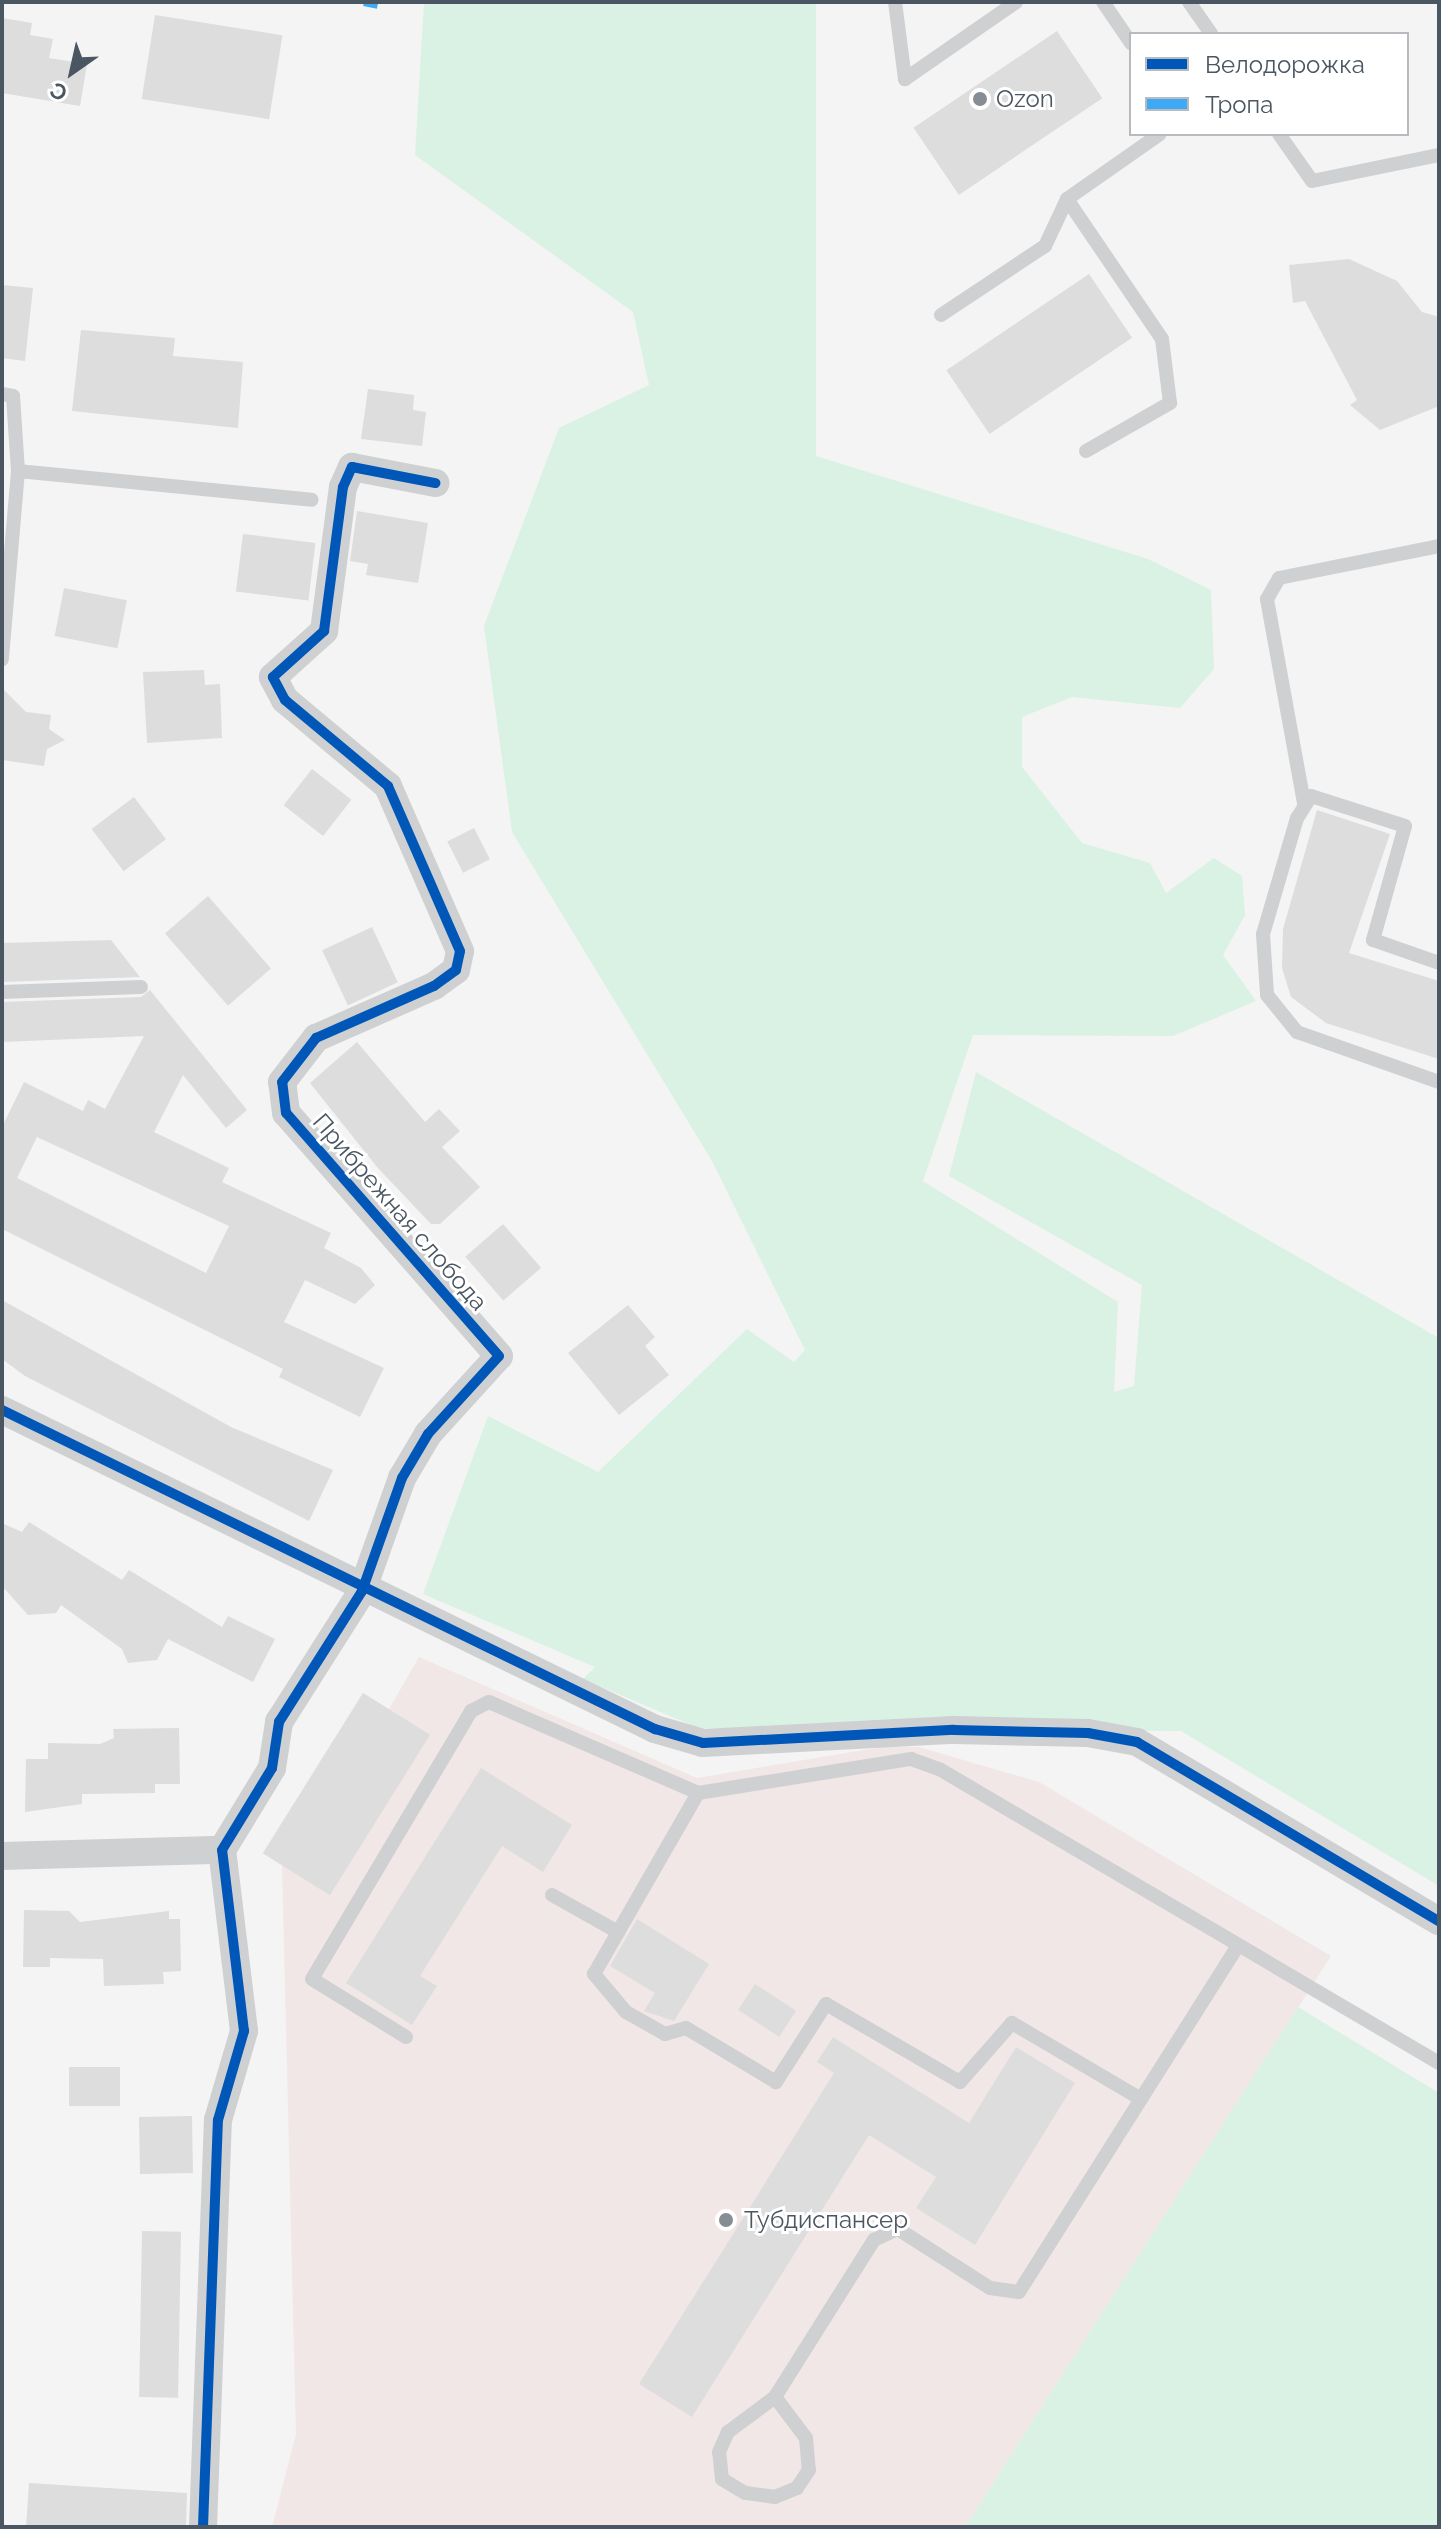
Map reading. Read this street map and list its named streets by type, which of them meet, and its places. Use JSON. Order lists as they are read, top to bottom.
{
  "streets": {
    "street": ["Прибрежная слобода"]
  },
  "places": ["Ozon", "Тубдиспансер"],
  "legend": ["Велодорожка", "Тропа"],
  "north": "bottom left"
}
